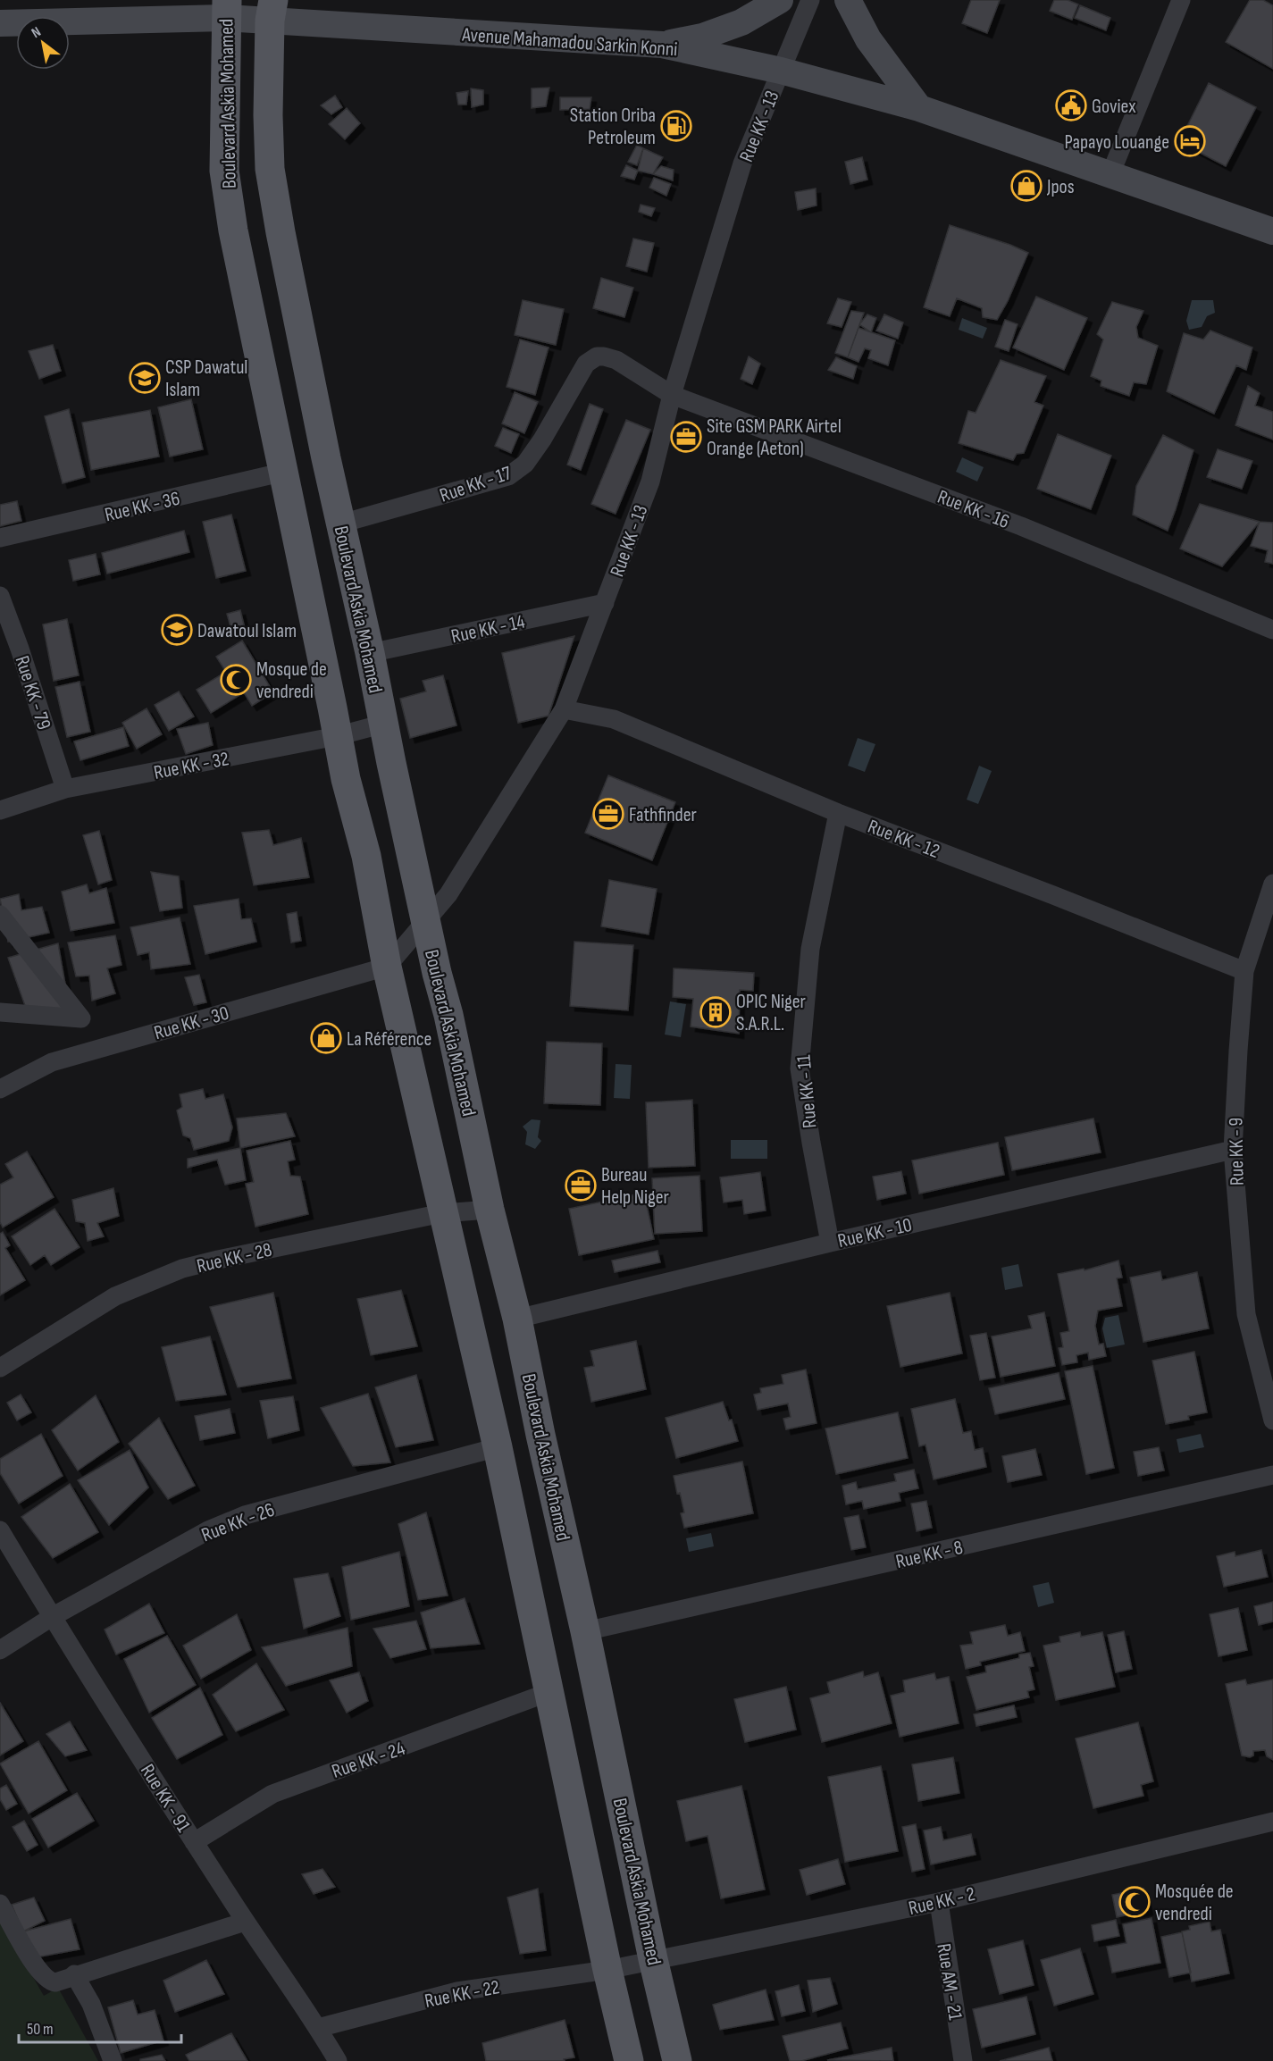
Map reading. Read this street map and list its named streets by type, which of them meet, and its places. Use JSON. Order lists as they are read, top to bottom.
{
  "streets": {
    "main road": ["Boulevard Askia Mohamed"],
    "street": [
      "Avenue Mahamadou Sarkin Konni",
      "Rue KK - 13",
      "Rue KK - 17",
      "Rue KK - 36",
      "Rue KK - 16",
      "Rue KK - 14",
      "Rue KK - 79",
      "Rue KK - 32",
      "Rue KK - 12",
      "Rue KK - 30",
      "Rue KK - 11",
      "Rue KK - 9",
      "Rue KK - 10",
      "Rue KK - 28",
      "Rue KK - 26",
      "Rue KK - 8",
      "Rue KK - 24",
      "Rue KK - 91",
      "Rue KK - 2",
      "Rue AM - 21",
      "Rue KK - 22"
    ]
  },
  "crossings": [
    ["Avenue Mahamadou Sarkin Konni", "Boulevard Askia Mohamed"],
    ["Avenue Mahamadou Sarkin Konni", "Rue KK - 13"],
    ["Boulevard Askia Mohamed", "Rue KK - 13"],
    ["Boulevard Askia Mohamed", "Rue KK - 17"],
    ["Boulevard Askia Mohamed", "Rue KK - 36"],
    ["Boulevard Askia Mohamed", "Rue KK - 14"],
    ["Boulevard Askia Mohamed", "Rue KK - 32"],
    ["Boulevard Askia Mohamed", "Rue KK - 30"],
    ["Boulevard Askia Mohamed", "Rue KK - 10"],
    ["Boulevard Askia Mohamed", "Rue KK - 28"],
    ["Boulevard Askia Mohamed", "Rue KK - 26"],
    ["Boulevard Askia Mohamed", "Rue KK - 8"],
    ["Boulevard Askia Mohamed", "Rue KK - 24"],
    ["Boulevard Askia Mohamed", "Rue KK - 2"],
    ["Boulevard Askia Mohamed", "Rue KK - 22"],
    ["Rue KK - 13", "Rue KK - 16"],
    ["Rue KK - 13", "Rue KK - 14"],
    ["Rue KK - 13", "Rue KK - 12"],
    ["Rue KK - 13", "Rue KK - 30"],
    ["Rue KK - 17", "Rue KK - 16"],
    ["Rue KK - 79", "Rue KK - 32"],
    ["Rue KK - 12", "Rue KK - 11"],
    ["Rue KK - 12", "Rue KK - 9"],
    ["Rue KK - 11", "Rue KK - 10"],
    ["Rue KK - 9", "Rue KK - 10"],
    ["Rue KK - 26", "Rue KK - 91"],
    ["Rue KK - 24", "Rue KK - 91"],
    ["Rue KK - 91", "Rue KK - 22"],
    ["Rue KK - 2", "Rue AM - 21"],
    ["Rue KK - 2", "Rue KK - 22"]
  ],
  "places": {
    "public building": ["Goviex"],
    "fuel station": ["Station Oriba Petroleum"],
    "hotel": ["Papayo Louange"],
    "shop": ["Jpos", "La Référence"],
    "school or university": ["CSP Dawatul Islam", "Dawatoul Islam"],
    "office": ["Site GSM PARK Airtel Orange (Aeton)", "Fathfinder", "Bureau Help Niger"],
    "mosque": ["Mosque de vendredi", "Mosquée de vendredi"],
    "building": ["OPIC Niger S.A.R.L."]
  },
  "scale_bar": "50 m",
  "north": "top left"
}
